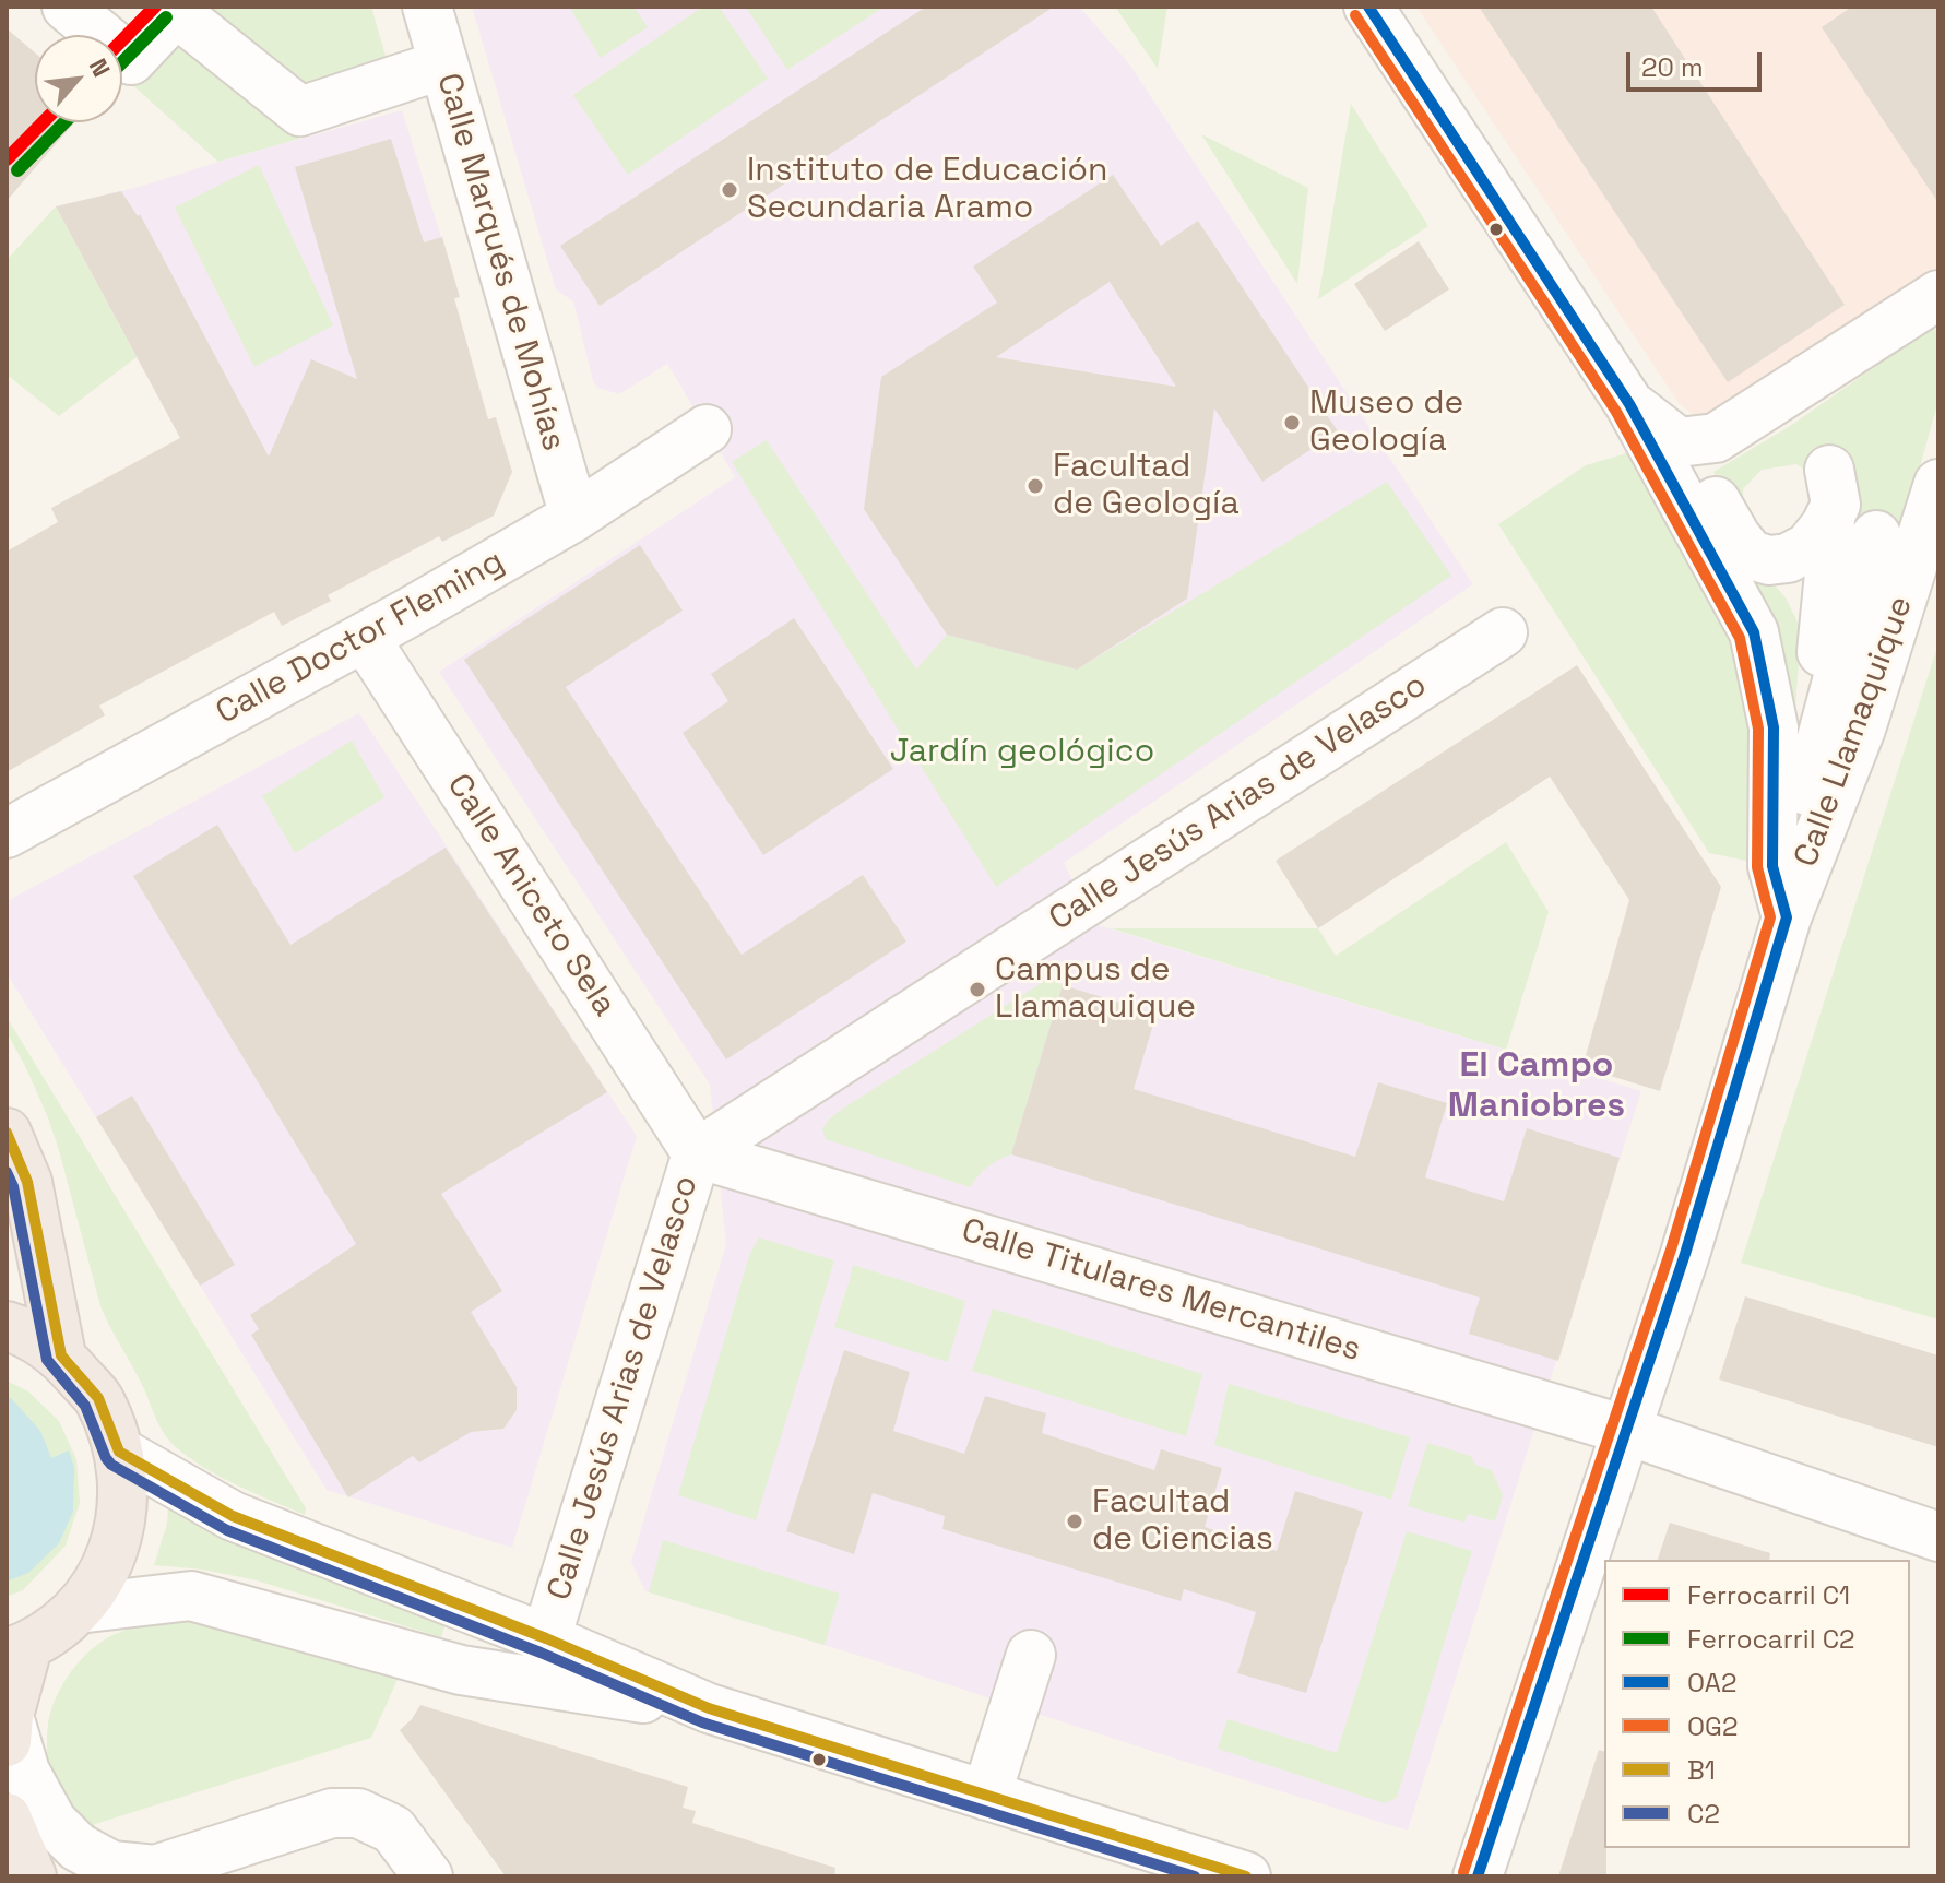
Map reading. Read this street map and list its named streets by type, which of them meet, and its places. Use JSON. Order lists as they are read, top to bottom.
{
  "streets": {
    "street": [
      "Calle Marqués de Mohías",
      "Calle Doctor Fleming",
      "Calle Llamaquique",
      "Calle Jesús Arias de Velasco",
      "Calle Aniceto Sela",
      "Calle Titulares Mercantiles"
    ]
  },
  "crossings": [
    ["Calle Marqués de Mohías", "Calle Doctor Fleming"],
    ["Calle Doctor Fleming", "Calle Aniceto Sela"],
    ["Calle Llamaquique", "Calle Titulares Mercantiles"],
    ["Calle Jesús Arias de Velasco", "Calle Aniceto Sela"],
    ["Calle Jesús Arias de Velasco", "Calle Titulares Mercantiles"],
    ["Calle Aniceto Sela", "Calle Titulares Mercantiles"]
  ],
  "districts": ["El Campo Maniobres"],
  "parks": ["Jardín geológico"],
  "places": [
    "Instituto de Educación Secundaria Aramo",
    "Museo de Geología",
    "Facultad de Geología",
    "Campus de Llamaquique",
    "Facultad de Ciencias"
  ],
  "lines": [
    "rail line C1",
    "transit line OA2",
    "transit line OG2",
    "rail line C2",
    "transit line B1",
    "transit line C2"
  ],
  "legend": [
    "Ferrocarril C1",
    "Ferrocarril C2",
    "OA2",
    "OG2",
    "B1",
    "C2"
  ],
  "scale_bar": "20 m",
  "north": "top right"
}
